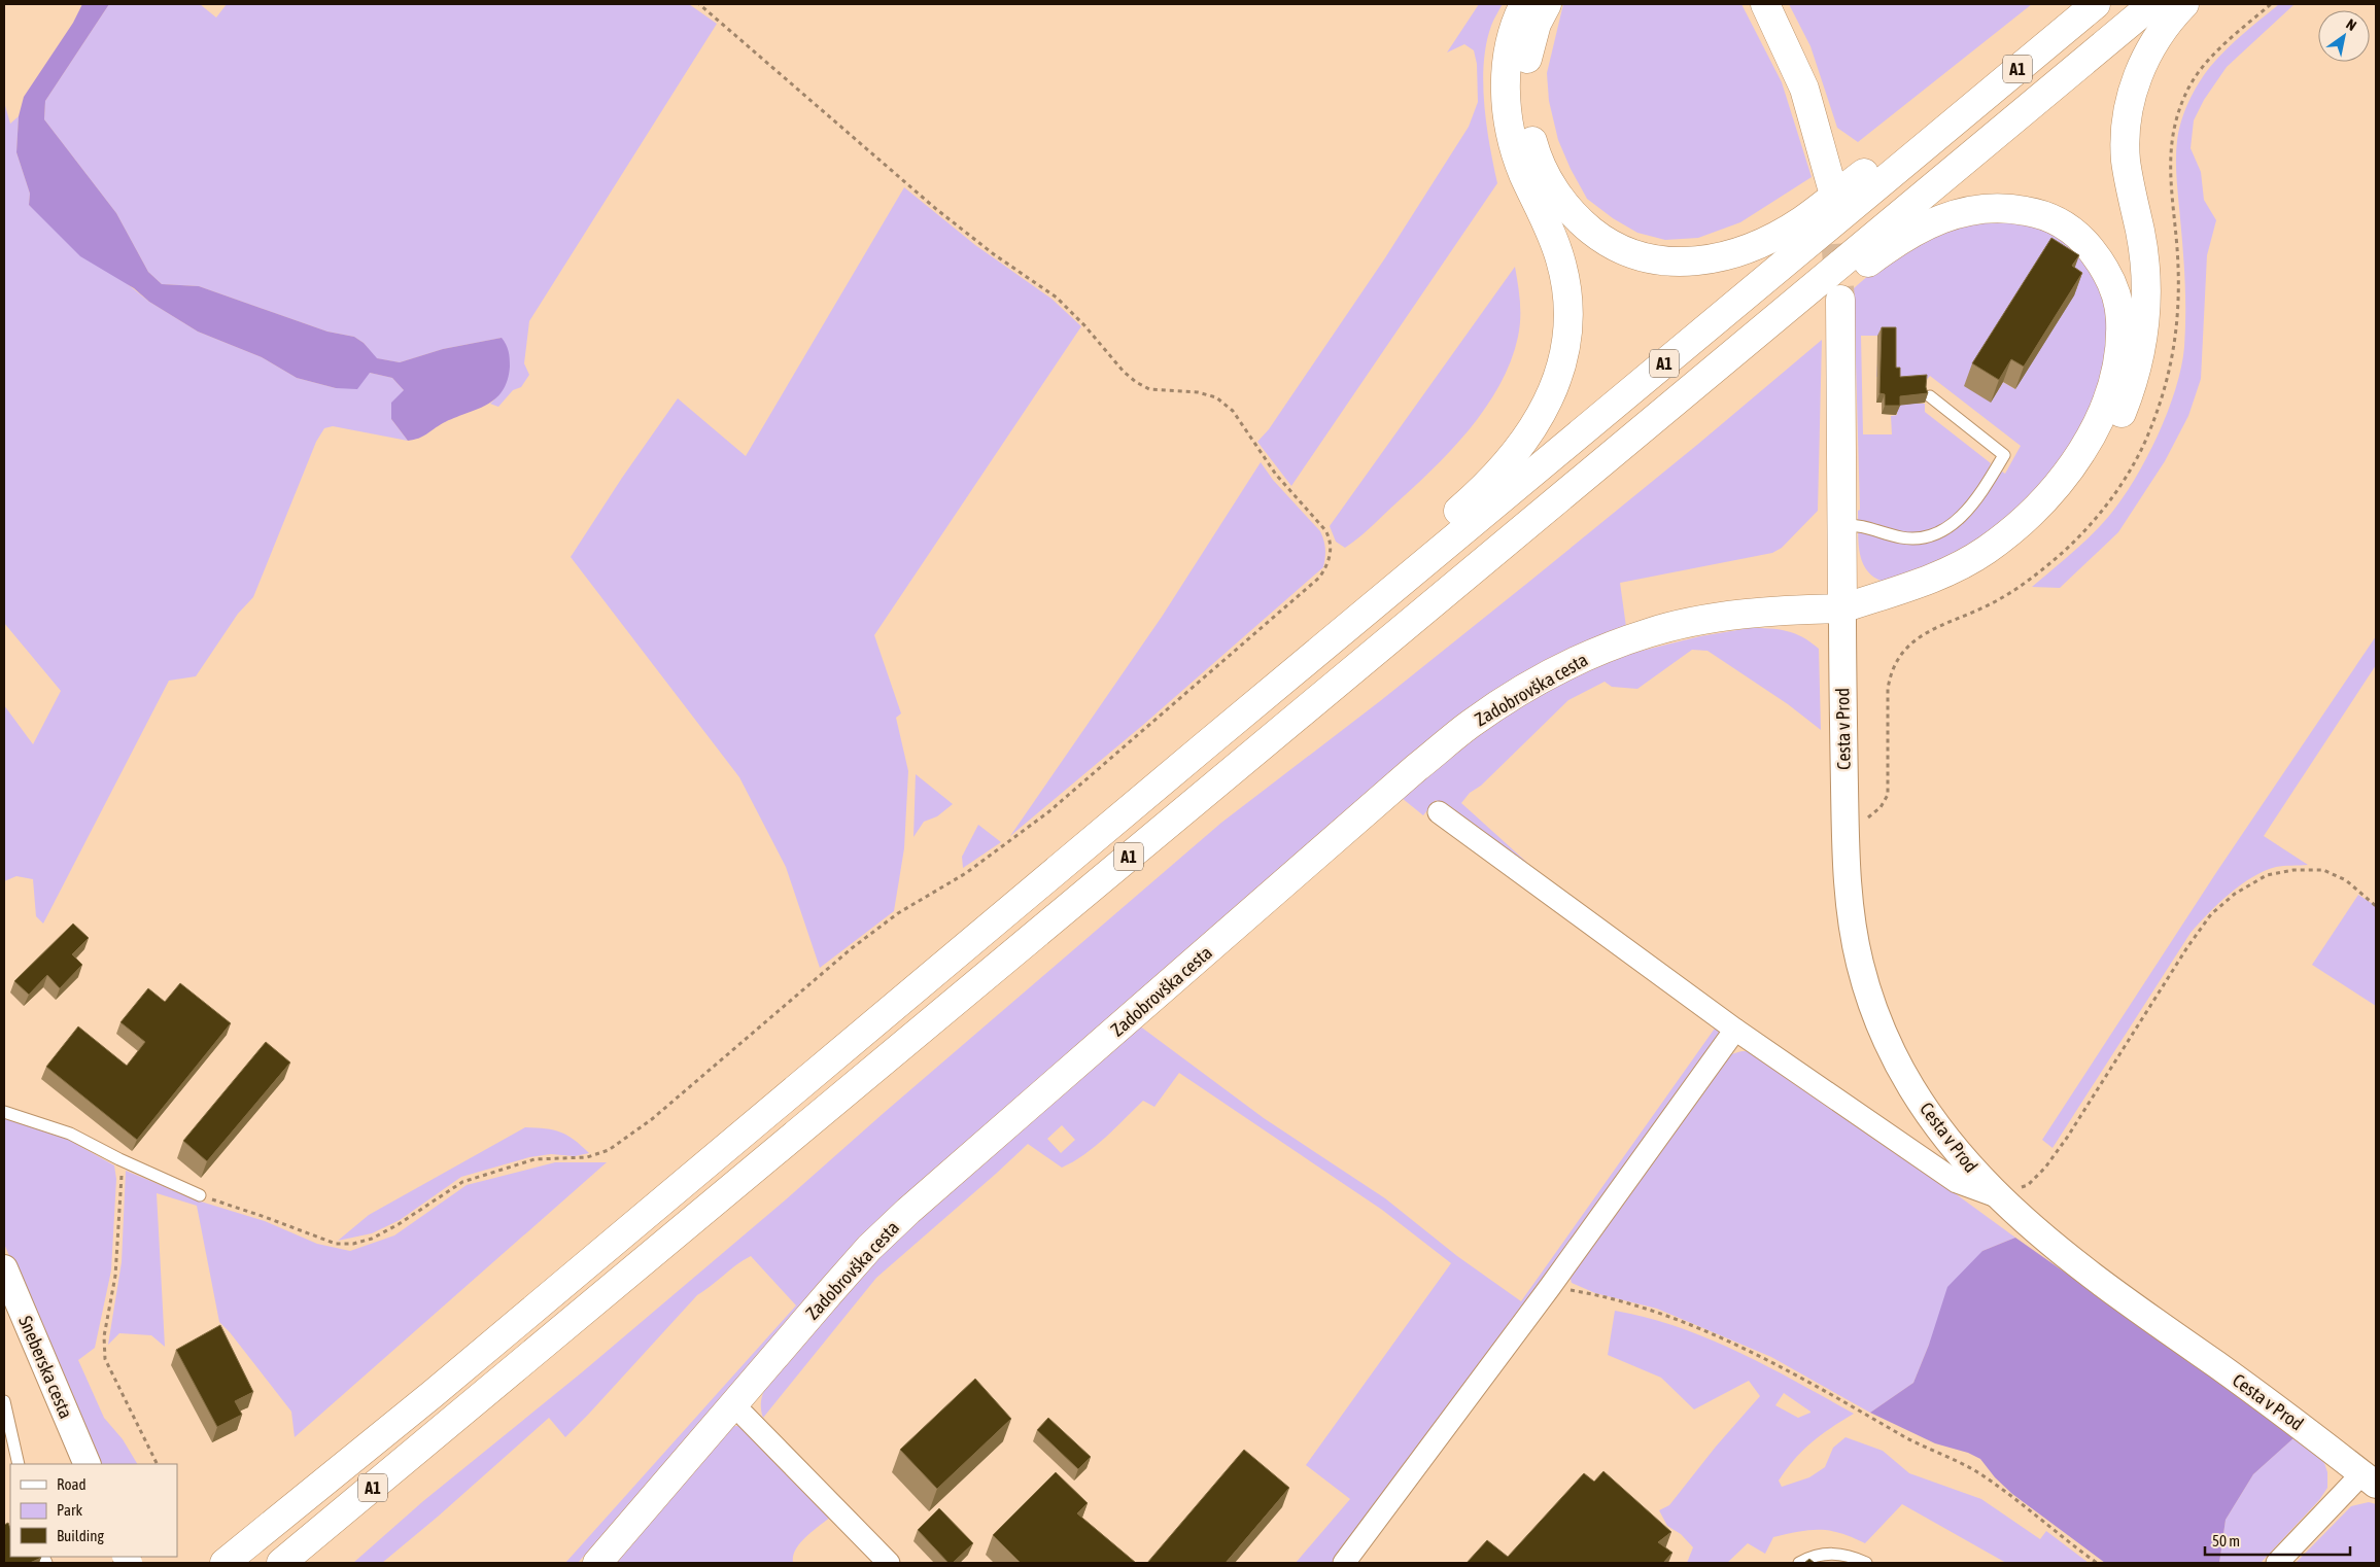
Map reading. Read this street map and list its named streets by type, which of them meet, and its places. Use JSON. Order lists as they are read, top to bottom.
{
  "streets": {
    "main road": ["A1", "Zadobrovška cesta"],
    "street": ["Cesta v Prod", "Sneberska cesta"]
  },
  "crossings": [
    ["Zadobrovška cesta", "Cesta v Prod"]
  ],
  "legend": ["Road", "Park", "Building"],
  "scale_bar": "50 m",
  "north": "top right"
}
